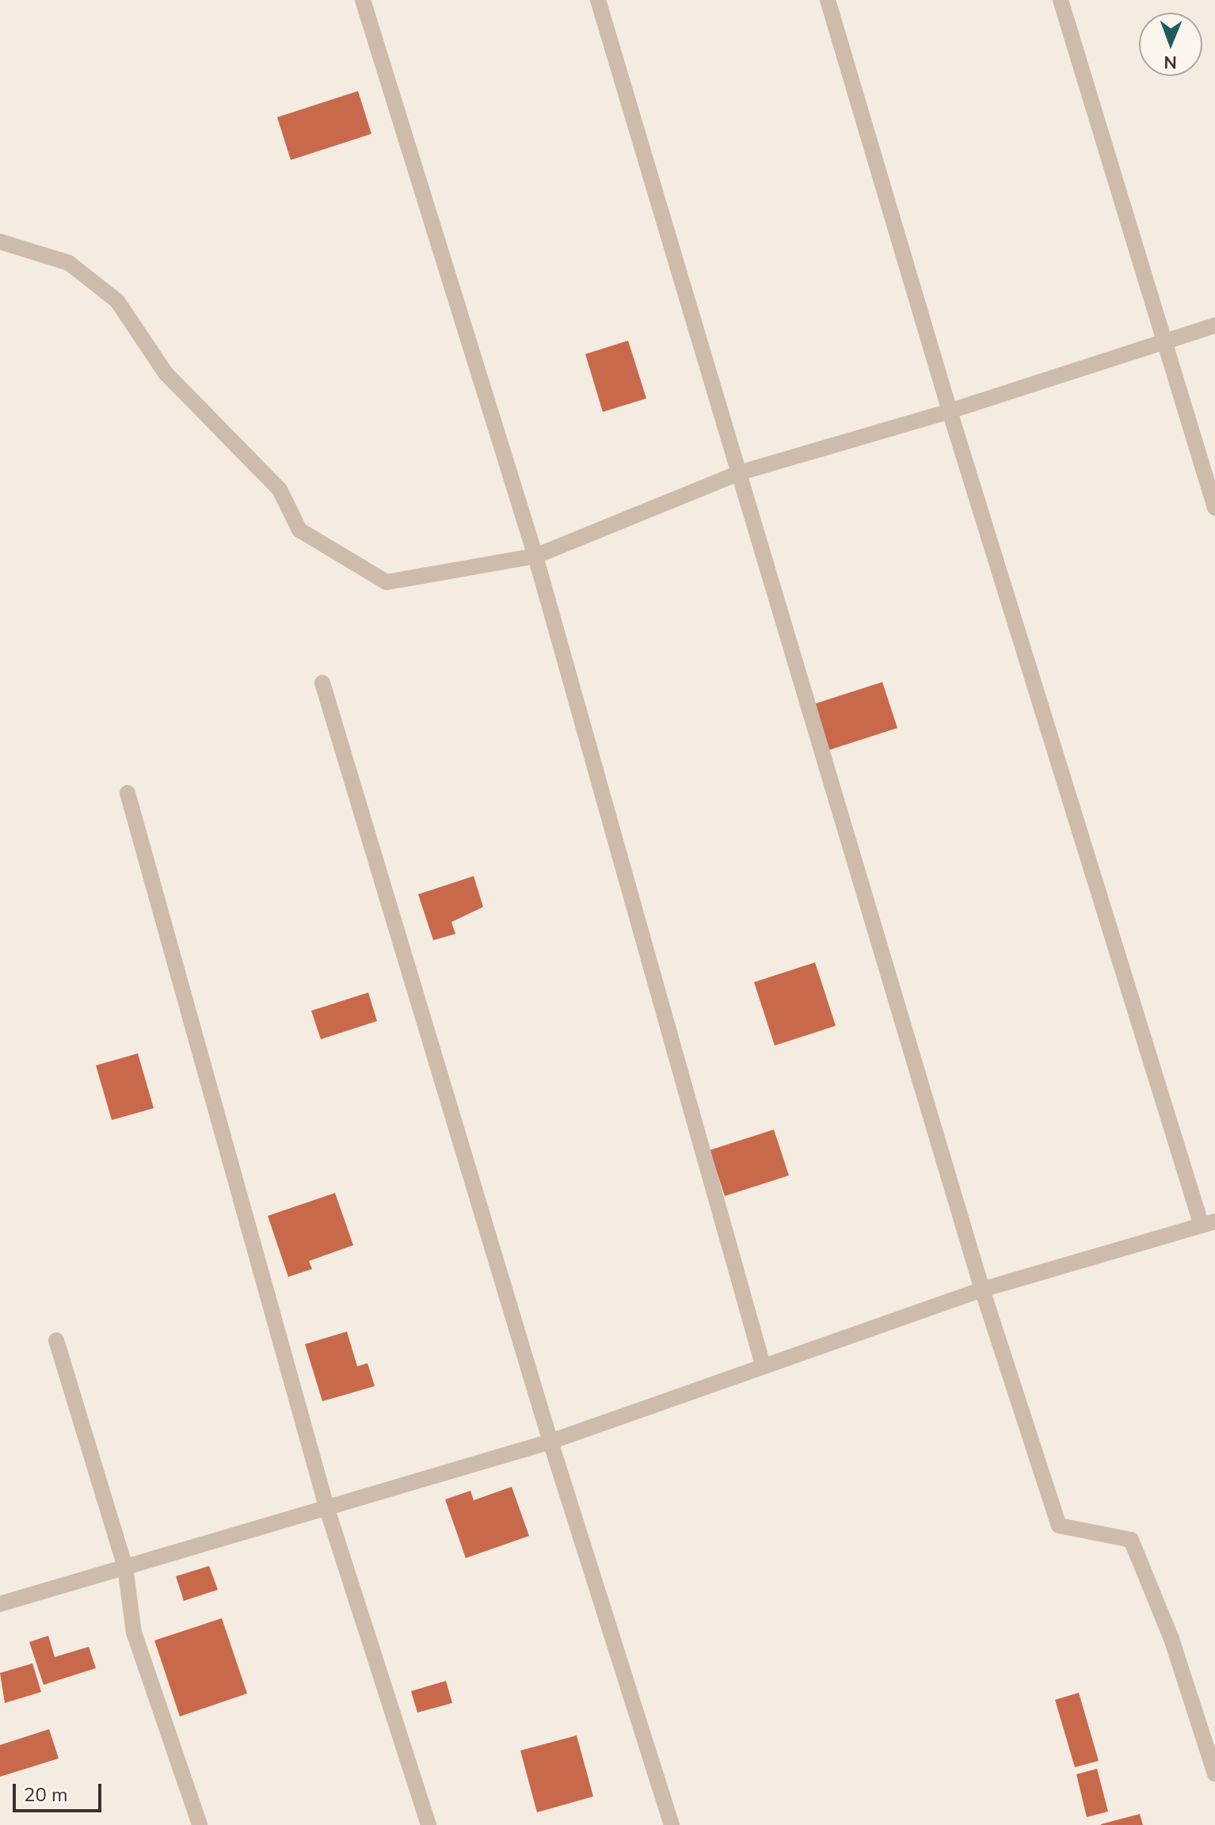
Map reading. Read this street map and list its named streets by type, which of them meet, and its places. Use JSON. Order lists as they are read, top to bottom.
{
  "scale_bar": "20 m",
  "north": "bottom"
}
